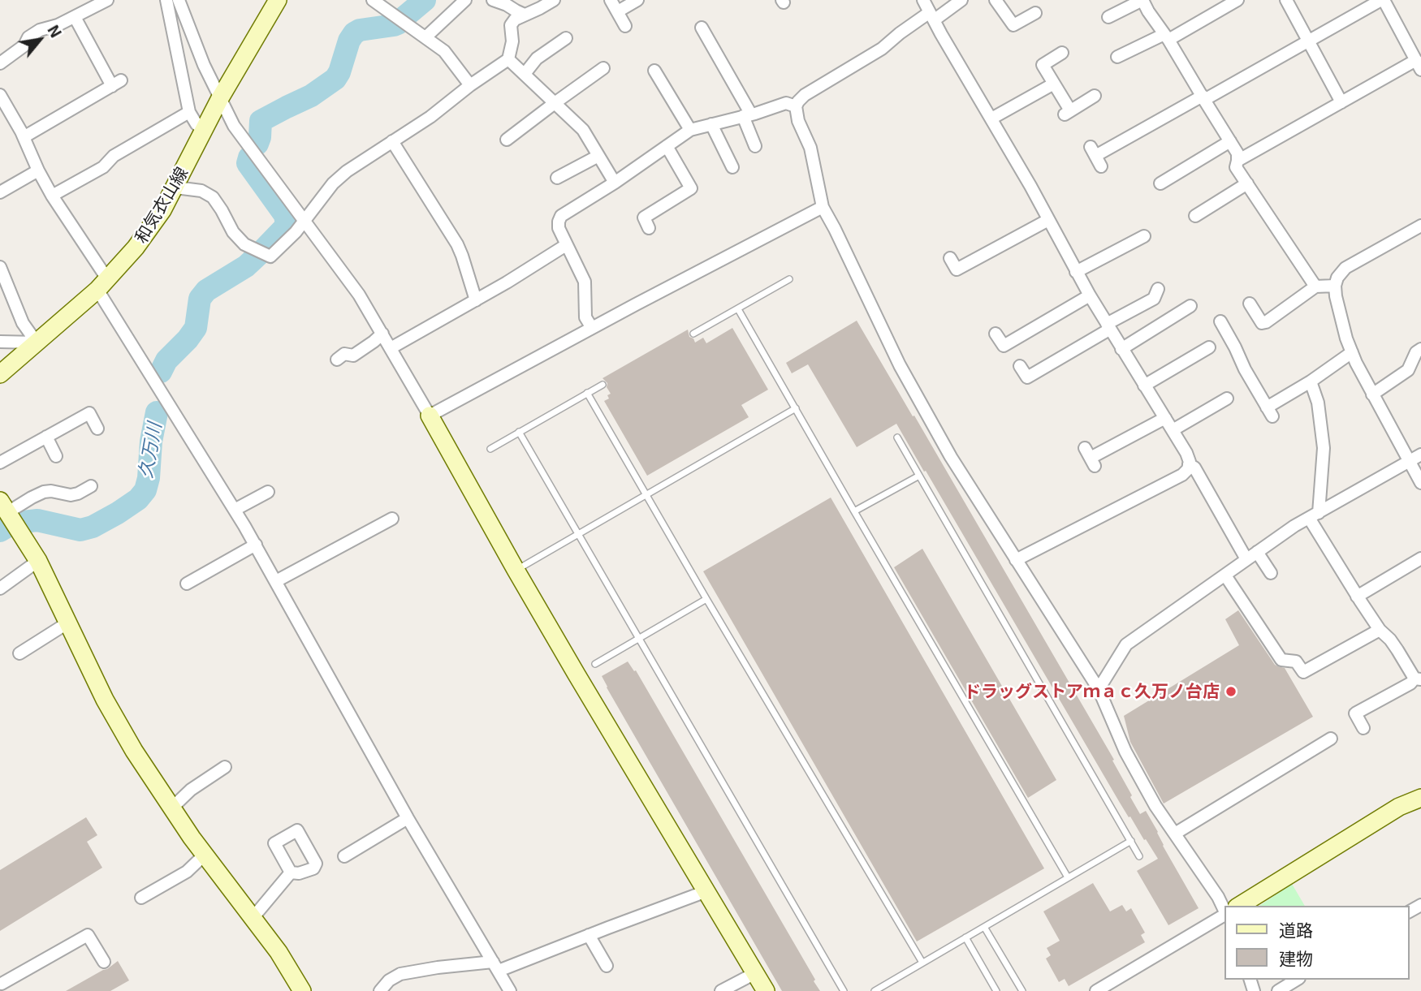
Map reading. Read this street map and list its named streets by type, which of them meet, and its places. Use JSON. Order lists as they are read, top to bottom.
{
  "streets": {
    "street": ["和気衣山線"]
  },
  "water": ["久万川"],
  "places": ["ドラッグストアｍａｃ久万ノ台店"],
  "legend": ["道路", "建物"],
  "north": "top right"
}
